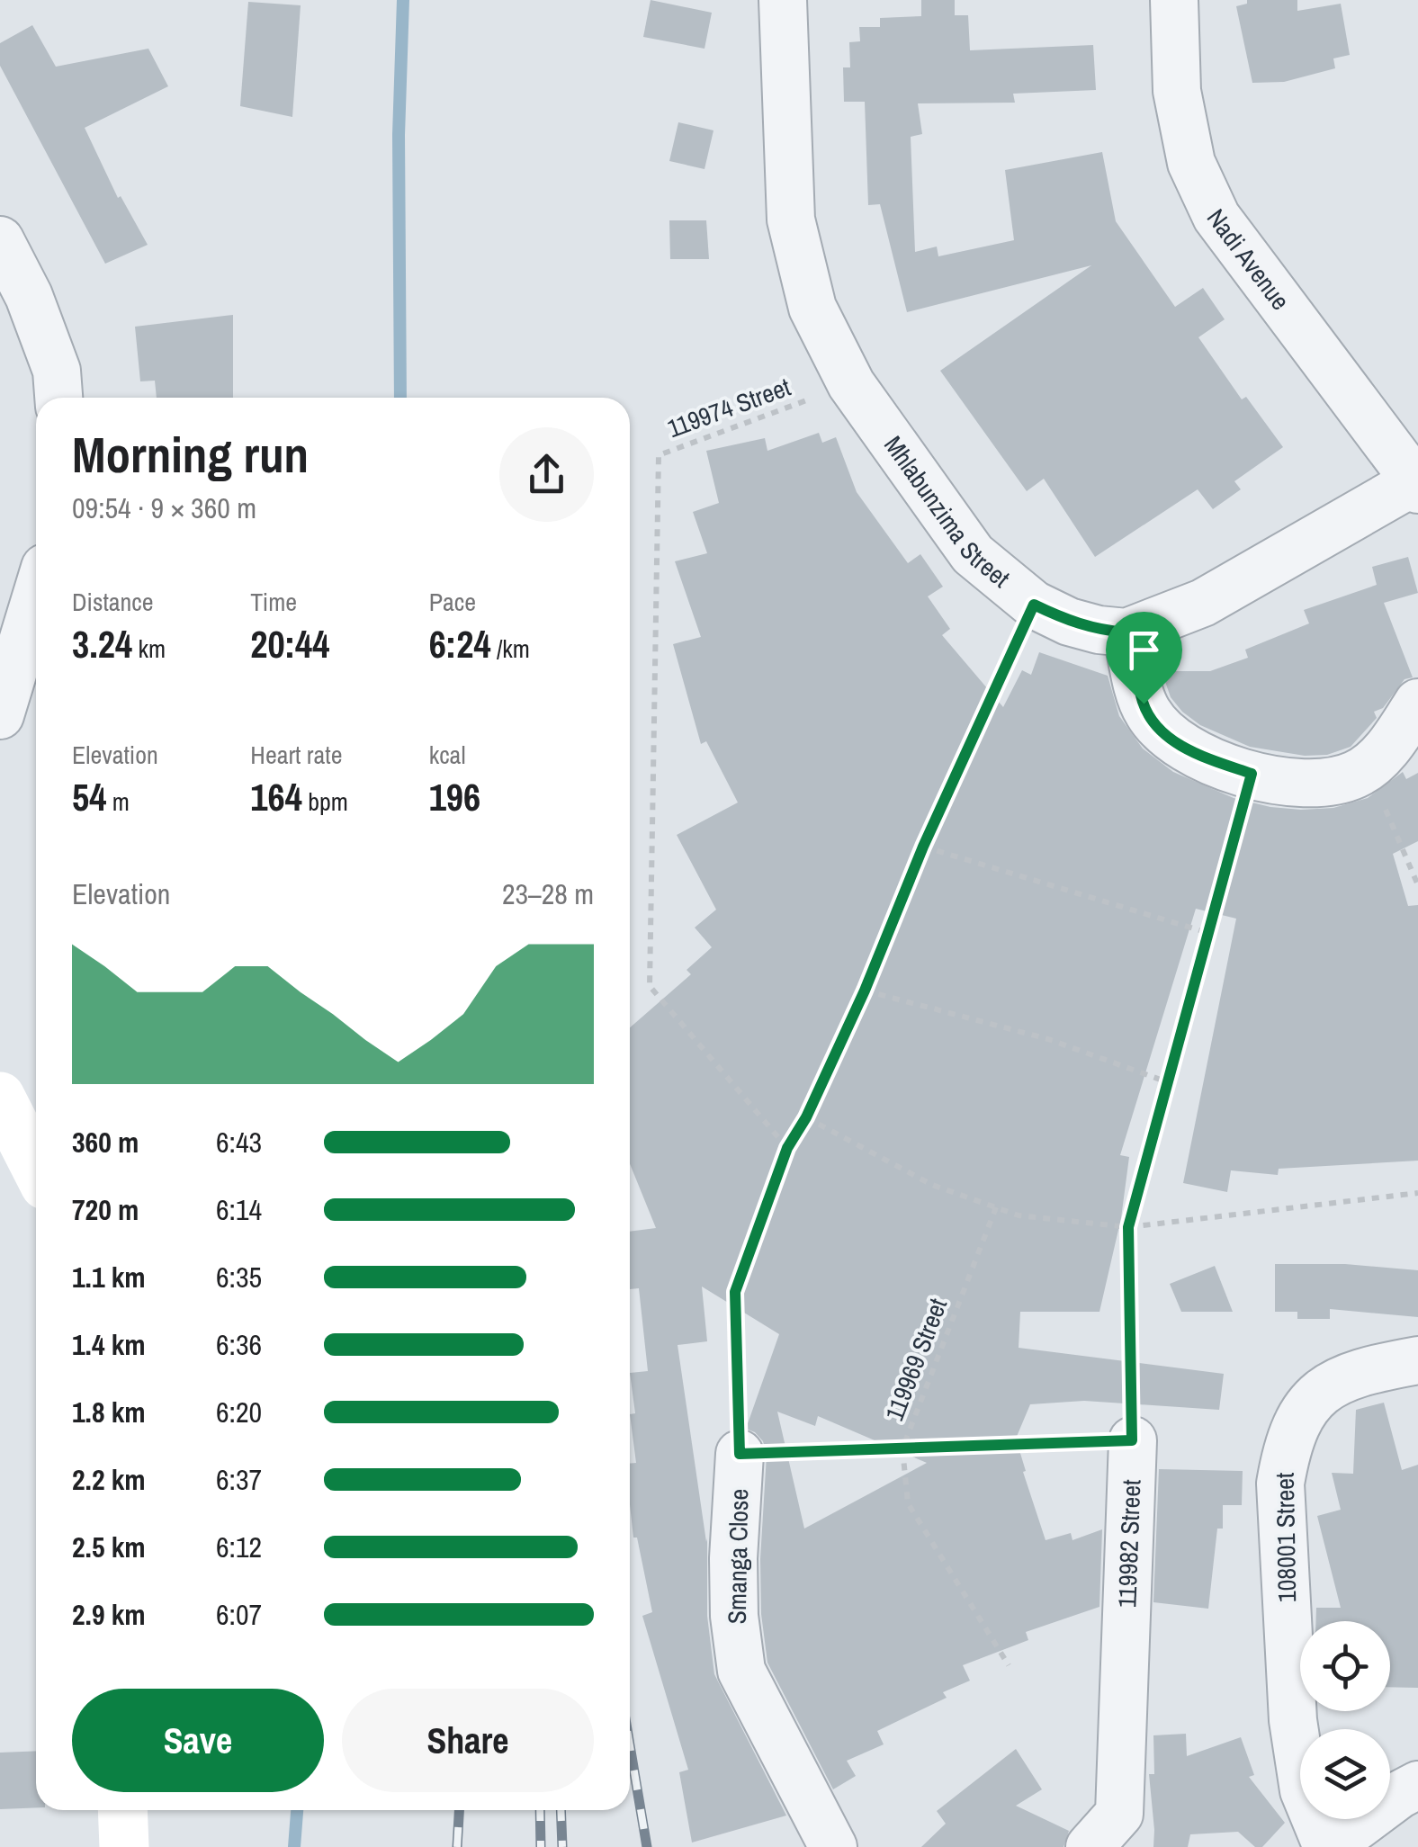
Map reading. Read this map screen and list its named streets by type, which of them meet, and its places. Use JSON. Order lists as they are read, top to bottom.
{
  "streets": {
    "street": [
      "Nadi Avenue",
      "Mhlabunzima Street",
      "108001 Street",
      "119982 Street",
      "Smanga Close"
    ],
    "path": ["119974 Street", "119969 Street"]
  },
  "crossings": [
    ["119974 Street", "Mhlabunzima Street"],
    ["119974 Street", "Smanga Close"],
    ["Mhlabunzima Street", "Smanga Close"]
  ],
  "page": {
    "heading": ["Morning run", "09:54 · 9 × 360 m"],
    "stats": [
      ["Distance", "3.24 km"],
      ["Time", "20:44"],
      ["Pace", "6:24 /km"],
      ["Elevation", "54 m"],
      ["Heart rate", "164 bpm"],
      ["kcal", "196"]
    ],
    "chart": ["Elevation", "23–28 m"],
    "list": [
      {
        "name": "360 m",
        "note": "6:43"
      },
      {
        "name": "720 m",
        "note": "6:14"
      },
      {
        "name": "1.1 km",
        "note": "6:35"
      },
      {
        "name": "1.4 km",
        "note": "6:36"
      },
      {
        "name": "1.8 km",
        "note": "6:20"
      },
      {
        "name": "2.2 km",
        "note": "6:37"
      },
      {
        "name": "2.5 km",
        "note": "6:12"
      },
      {
        "name": "2.9 km",
        "note": "6:07"
      }
    ],
    "buttons": ["Save", "Share"]
  }
}
